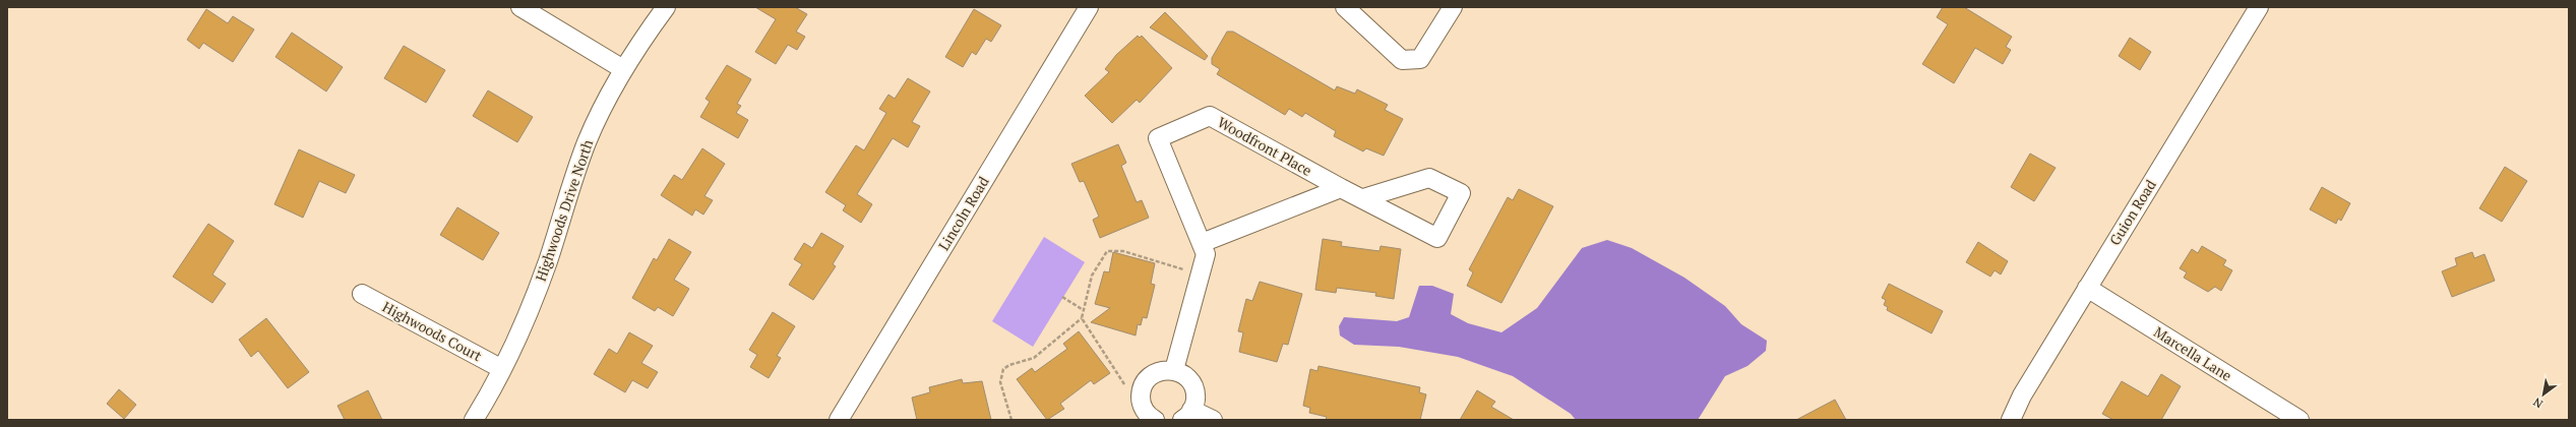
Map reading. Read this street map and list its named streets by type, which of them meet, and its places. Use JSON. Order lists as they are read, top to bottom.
{
  "streets": {
    "street": [
      "Woodfront Place",
      "Highwoods Drive North",
      "Guion Road",
      "Lincoln Road",
      "Highwoods Court",
      "Marcella Lane"
    ]
  },
  "crossings": [
    ["Highwoods Drive North", "Highwoods Court"],
    ["Guion Road", "Marcella Lane"]
  ],
  "north": "bottom left"
}
